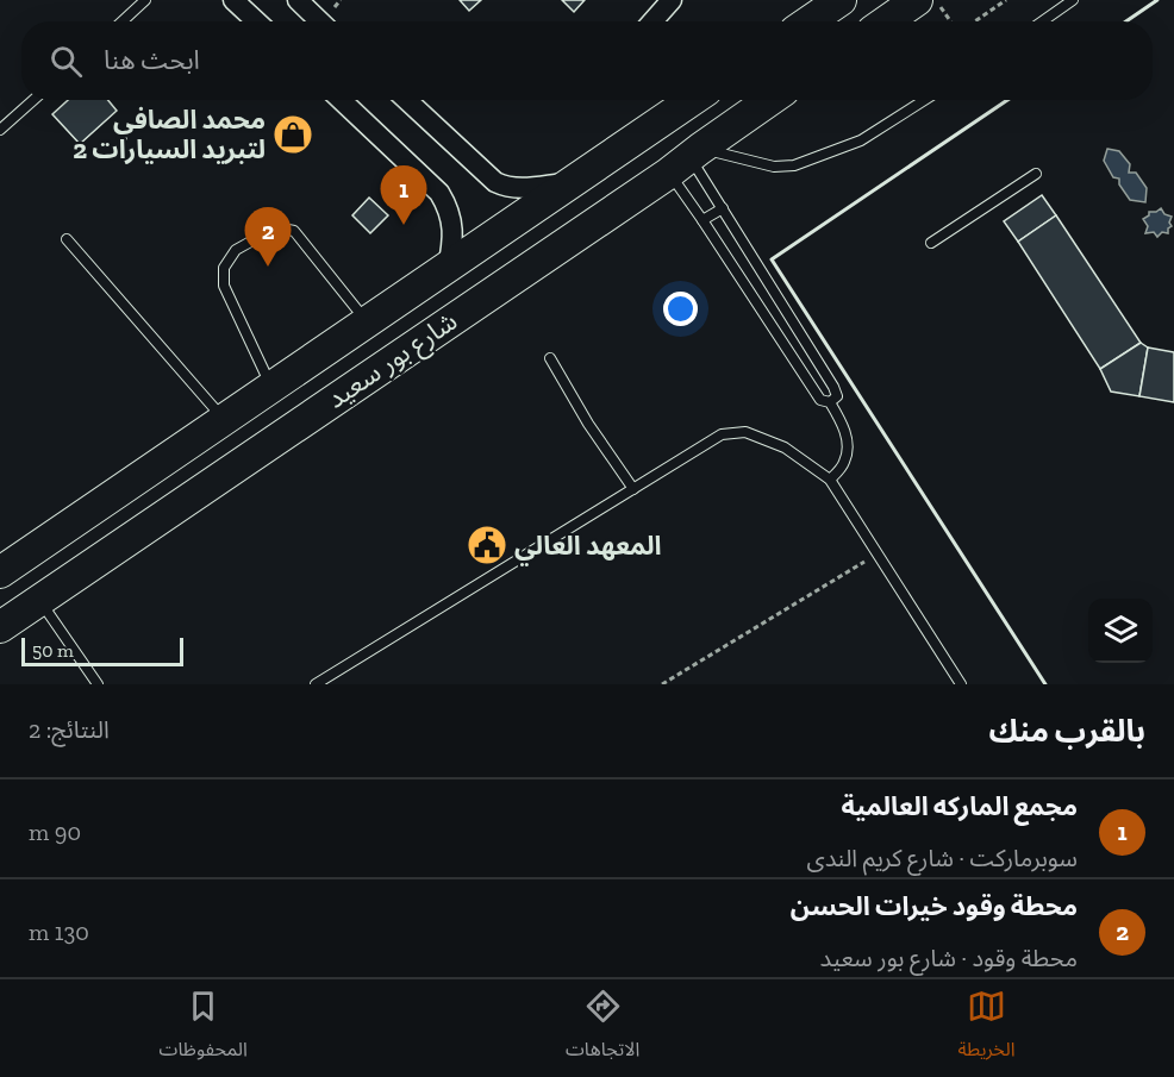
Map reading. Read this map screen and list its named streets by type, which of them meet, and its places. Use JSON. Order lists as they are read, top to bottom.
{
  "streets": {
    "main road": ["شارع بور سعيد"]
  },
  "places": {
    "shop": ["محمد الصافي لتبريد السيارات 2"],
    "public building": ["المعهد العالي"]
  },
  "scale_bar": "50 m",
  "page": {
    "search": "ابحث هنا",
    "pins": ["1", "2"],
    "scale": "50 m",
    "heading": ["بالقرب منك", "النتائج: 2"],
    "list": [
      {
        "mark": "1",
        "name": "مجمع الماركه العالمية",
        "note": "سوبرماركت · شارع كريم الندى",
        "value": "90 m"
      },
      {
        "mark": "2",
        "name": "محطة وقود خيرات الحسن",
        "note": "محطة وقود · شارع بور سعيد",
        "value": "130 m"
      }
    ],
    "nav": ["الخريطة", "الاتجاهات", "المحفوظات"]
  }
}
